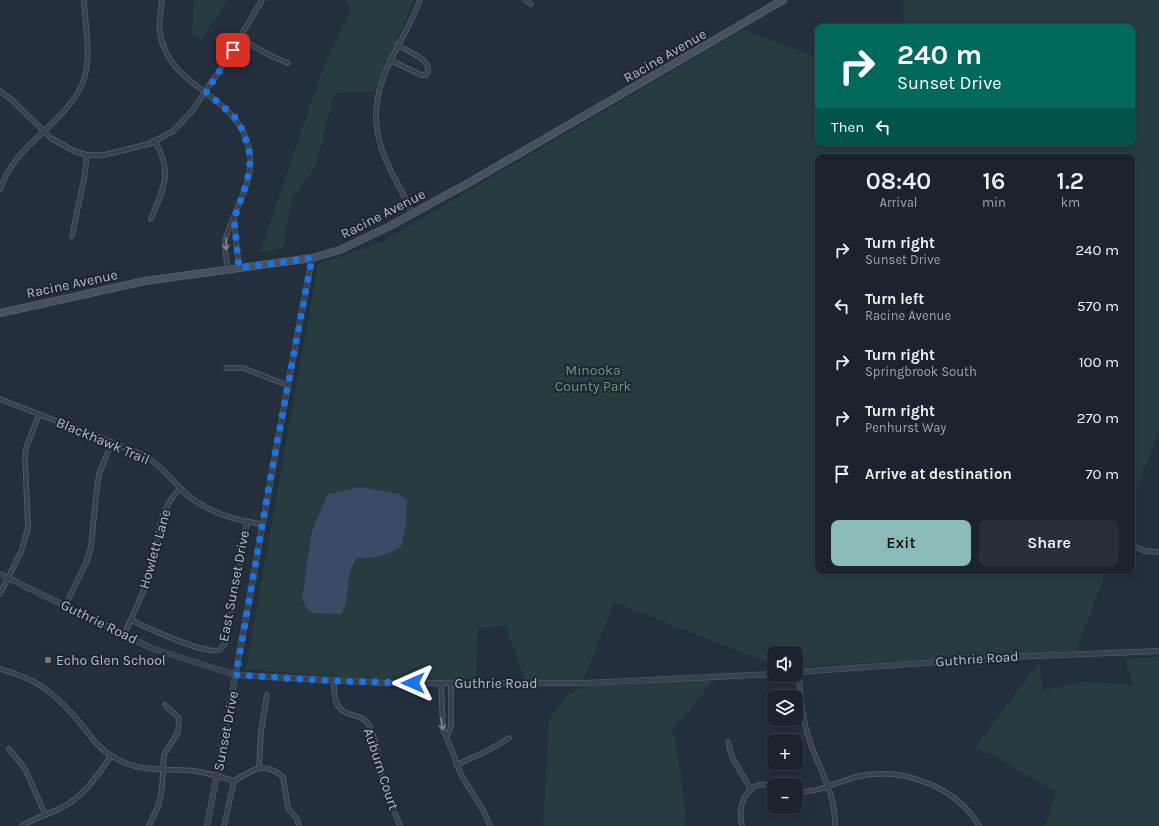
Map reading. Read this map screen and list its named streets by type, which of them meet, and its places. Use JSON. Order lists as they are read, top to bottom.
{
  "streets": {
    "main road": ["Racine Avenue"],
    "street": [
      "Blackhawk Trail",
      "Howlett Lane",
      "East Sunset Drive",
      "Guthrie Road",
      "Sunset Drive",
      "Auburn Court"
    ]
  },
  "crossings": [
    ["Racine Avenue", "Sunset Drive"],
    ["Blackhawk Trail", "Howlett Lane"],
    ["Blackhawk Trail", "East Sunset Drive"],
    ["Blackhawk Trail", "Sunset Drive"],
    ["Howlett Lane", "East Sunset Drive"],
    ["Howlett Lane", "Guthrie Road"],
    ["Guthrie Road", "Sunset Drive"],
    ["Guthrie Road", "Auburn Court"]
  ],
  "parks": ["Minooka County Park"],
  "places": ["Echo Glen School"],
  "page": {
    "turn": ["240 m", "Sunset Drive"],
    "then": "Then",
    "eta": [
      "08:40",
      "Arrival",
      "16",
      "min",
      "1.2",
      "km"
    ],
    "list": [
      {
        "name": "Turn right",
        "note": "Sunset Drive",
        "value": "240 m"
      },
      {
        "name": "Turn left",
        "note": "Racine Avenue",
        "value": "570 m"
      },
      {
        "name": "Turn right",
        "note": "Springbrook South",
        "value": "100 m"
      },
      {
        "name": "Turn right",
        "note": "Penhurst Way",
        "value": "270 m"
      },
      {
        "name": "Arrive at destination",
        "value": "70 m"
      }
    ],
    "buttons": ["Exit", "Share"],
    "map_buttons": ["+", "−"]
  }
}
